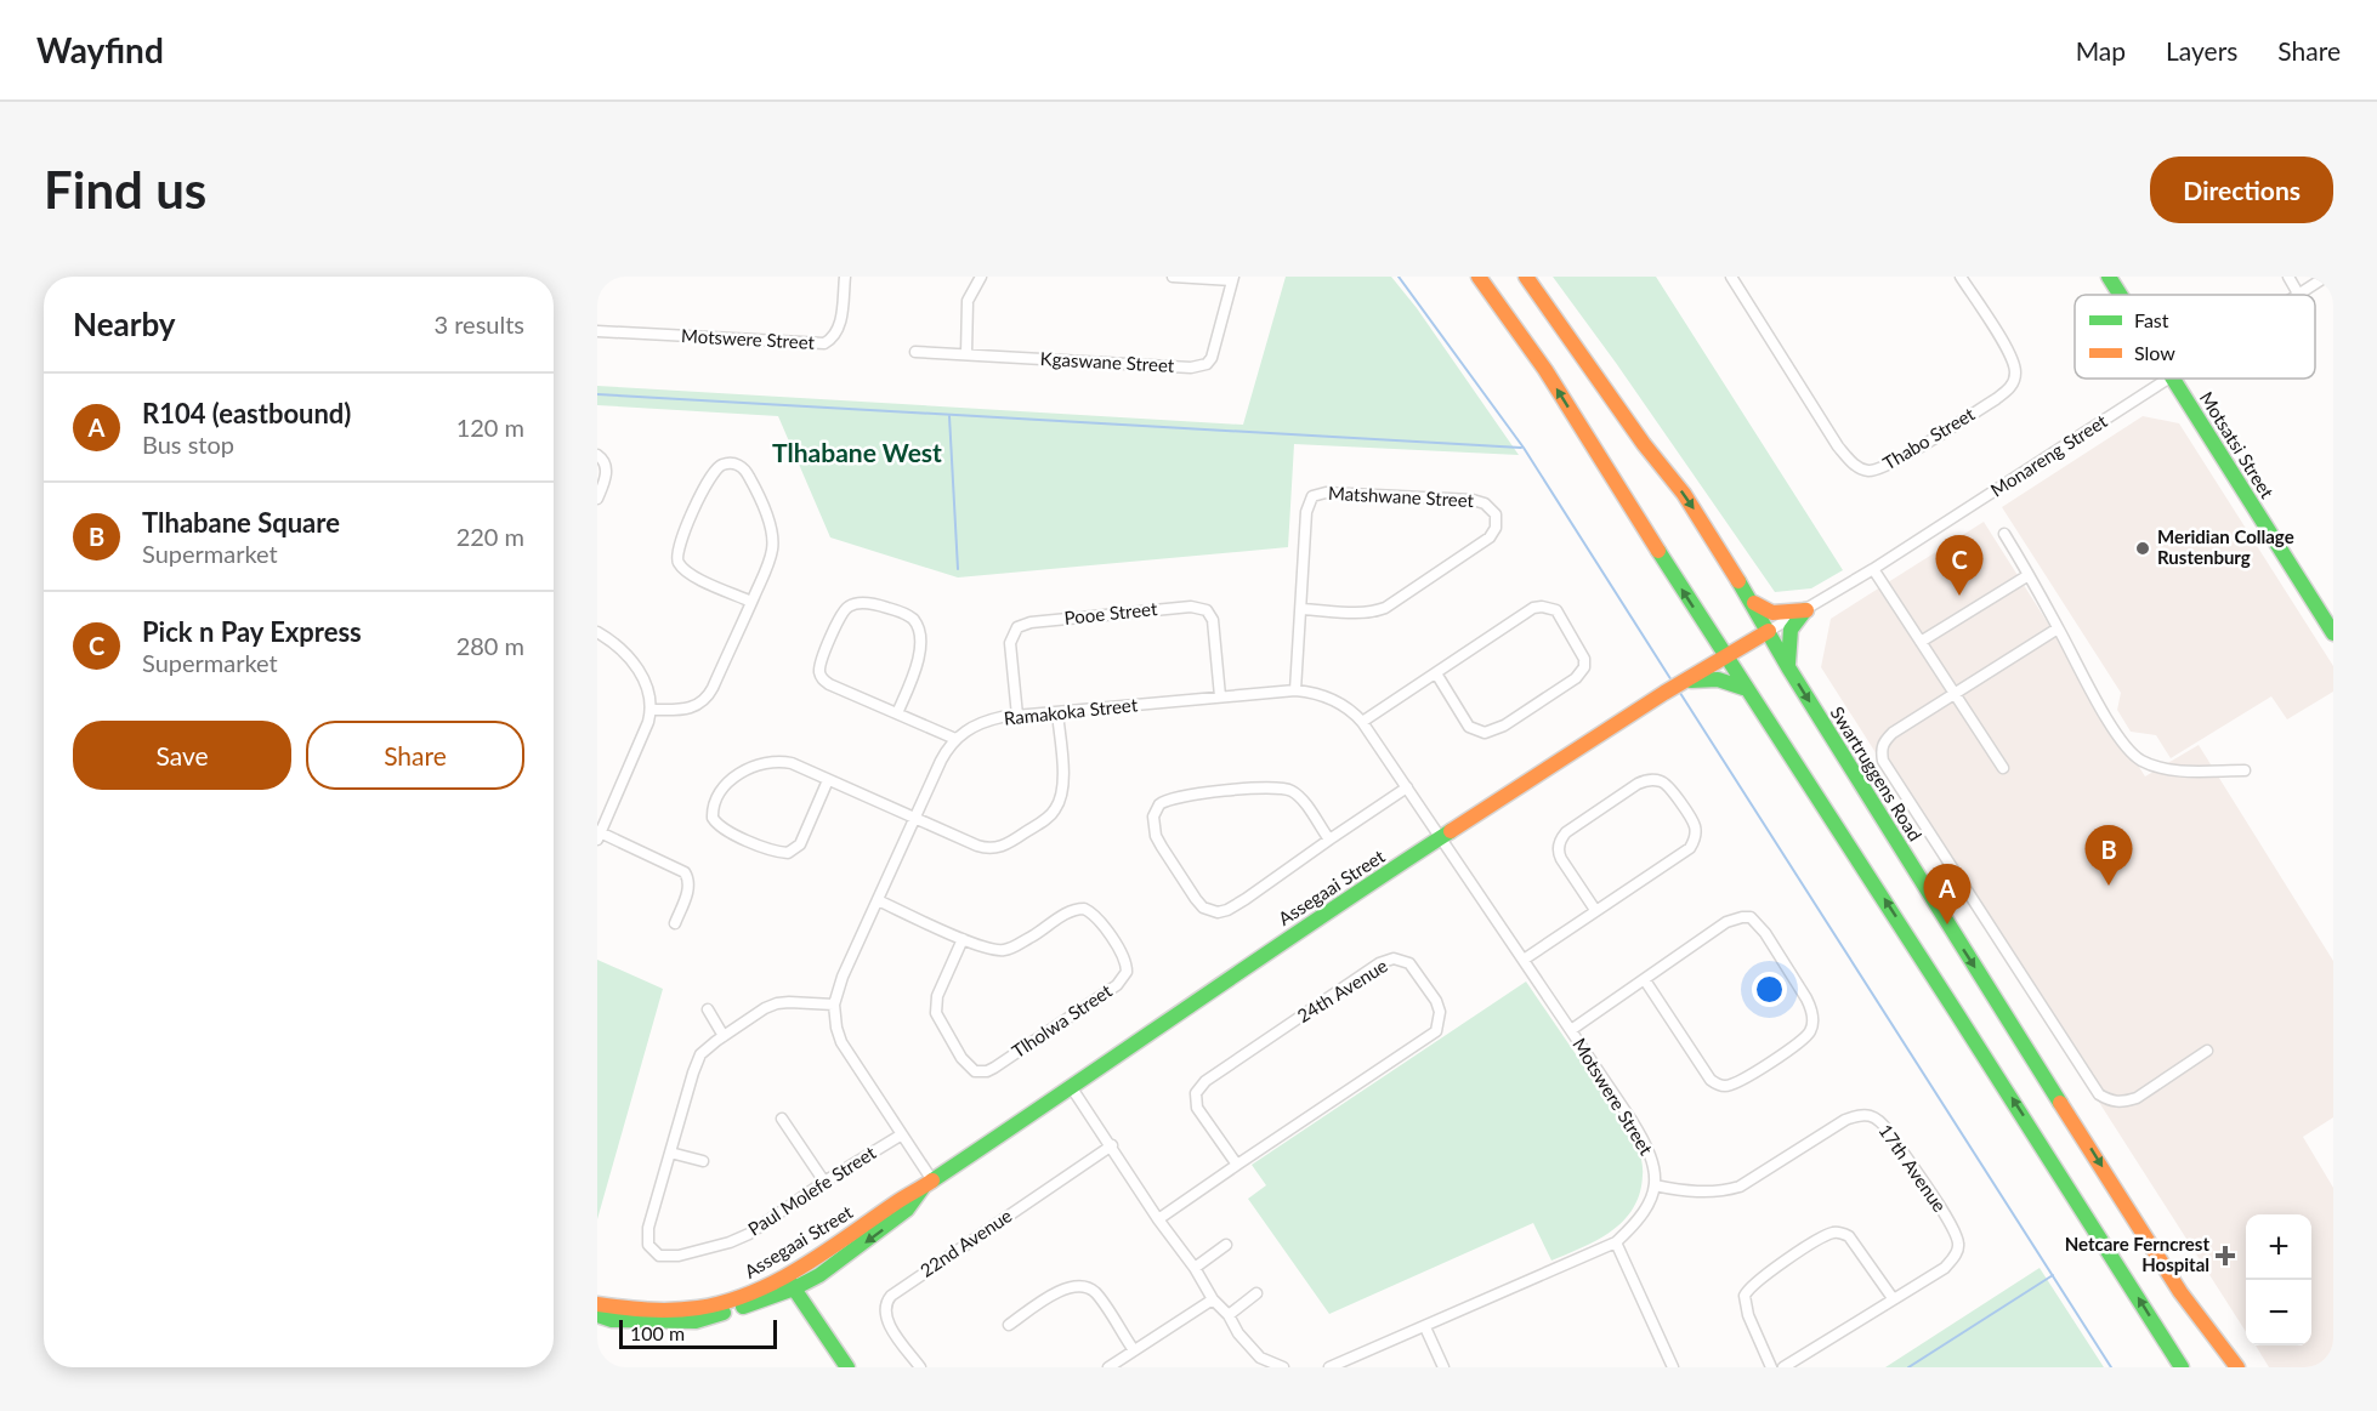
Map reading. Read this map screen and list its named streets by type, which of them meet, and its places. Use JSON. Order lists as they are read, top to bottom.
{
  "streets": {
    "main road": ["Motsatsi Street", "Swartruggens Road", "Assegaai Street"],
    "street": [
      "Motswere Street",
      "Kgaswane Street",
      "Thabo Street",
      "Monareng Street",
      "Matshwane Street",
      "Pooe Street",
      "Ramakoka Street",
      "24th Avenue",
      "Tlholwa Street",
      "17th Avenue",
      "Paul Molefe Street",
      "22nd Avenue"
    ]
  },
  "crossings": [
    ["Motswere Street", "Ramakoka Street"],
    ["Motswere Street", "Assegaai Street"],
    ["Motswere Street", "17th Avenue"],
    ["Monareng Street", "Swartruggens Road"],
    ["Monareng Street", "Assegaai Street"],
    ["Matshwane Street", "Ramakoka Street"],
    ["Pooe Street", "Ramakoka Street"],
    ["Ramakoka Street", "Assegaai Street"],
    ["Ramakoka Street", "Tlholwa Street"],
    ["Ramakoka Street", "Paul Molefe Street"],
    ["Swartruggens Road", "Assegaai Street"]
  ],
  "districts": ["Tlhabane West"],
  "places": {
    "other": ["Meridian Collage Rustenburg"],
    "health": ["Netcare Ferncrest Hospital"]
  },
  "legend": ["Fast", "Slow"],
  "scale_bar": "100 m",
  "page": {
    "header": "Wayfind",
    "nav": ["Map", "Layers", "Share"],
    "buttons": [
      "Directions",
      ["Save", "Share"]
    ],
    "title": "Find us",
    "heading": ["Nearby", "3 results"],
    "list": [
      {
        "mark": "A",
        "name": "R104 (eastbound)",
        "note": "Bus stop",
        "value": "120 m"
      },
      {
        "mark": "B",
        "name": "Tlhabane Square",
        "note": "Supermarket",
        "value": "220 m"
      },
      {
        "mark": "C",
        "name": "Pick n Pay Express",
        "note": "Supermarket",
        "value": "280 m"
      }
    ],
    "pins": ["C", "B", "A"],
    "map_buttons": ["+", "−"],
    "scale": "100 m"
  }
}
